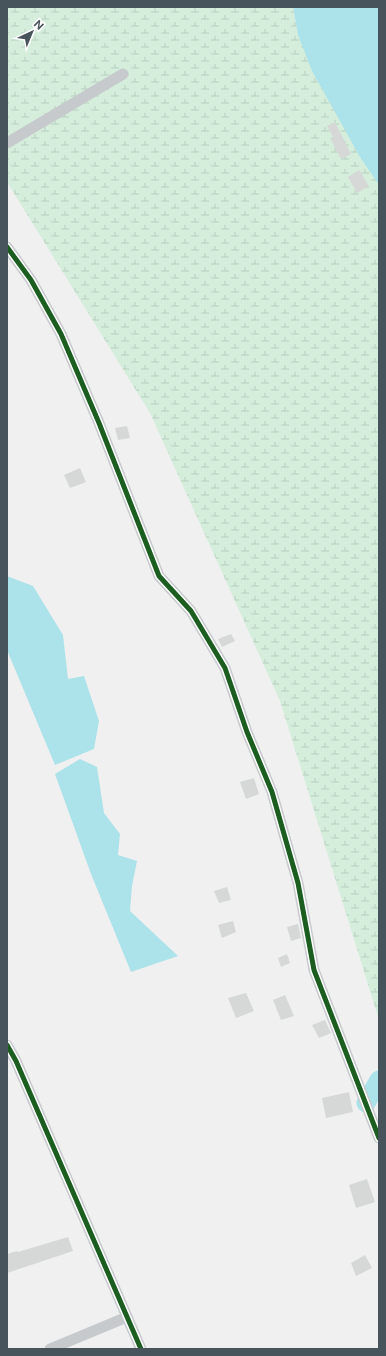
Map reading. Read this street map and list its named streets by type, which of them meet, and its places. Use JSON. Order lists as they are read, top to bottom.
{
  "north": "top right"
}
